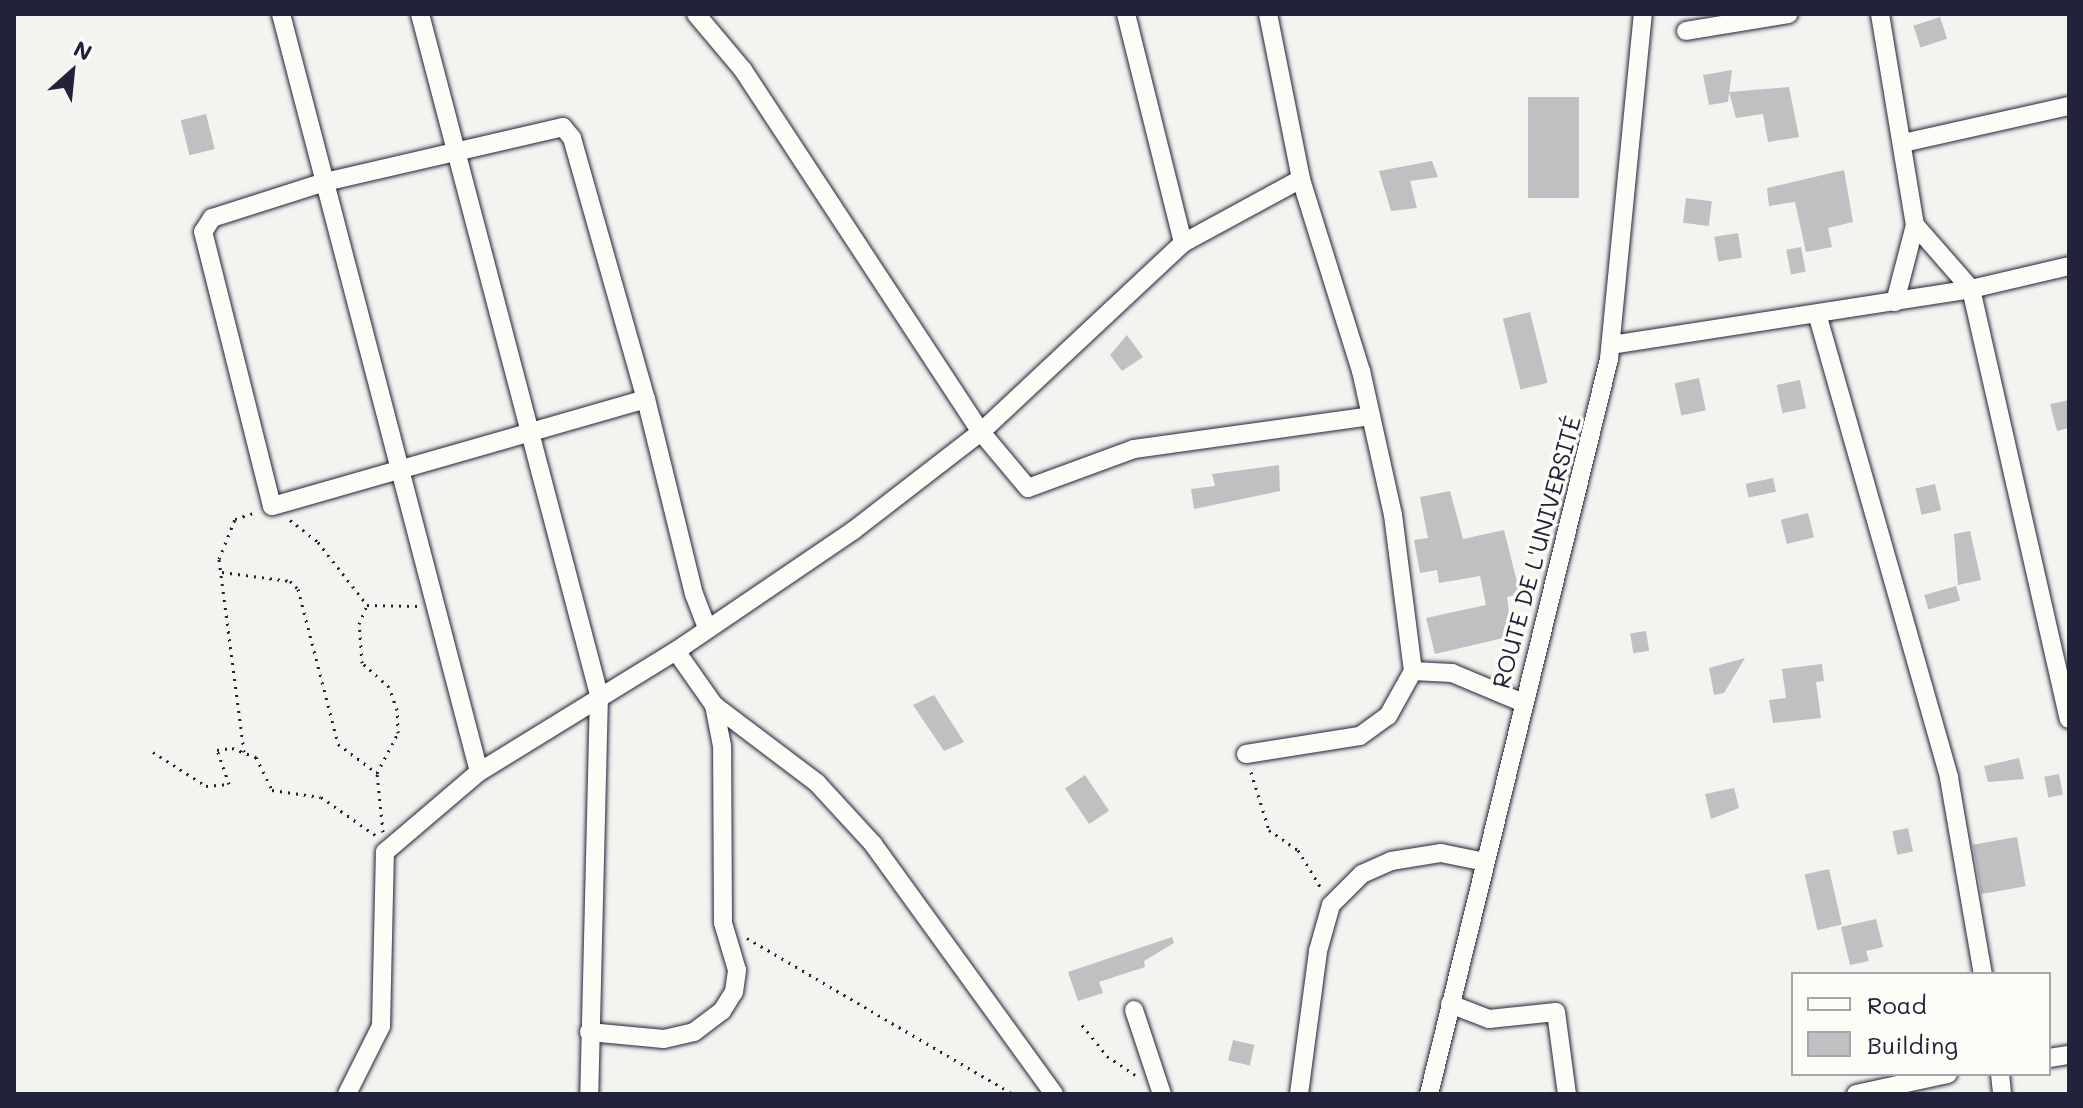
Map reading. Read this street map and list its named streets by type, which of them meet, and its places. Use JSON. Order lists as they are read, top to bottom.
{
  "streets": {
    "street": ["ROUTE DE L'UNIVERSITÉ"]
  },
  "legend": ["Road", "Building"],
  "north": "top right"
}
